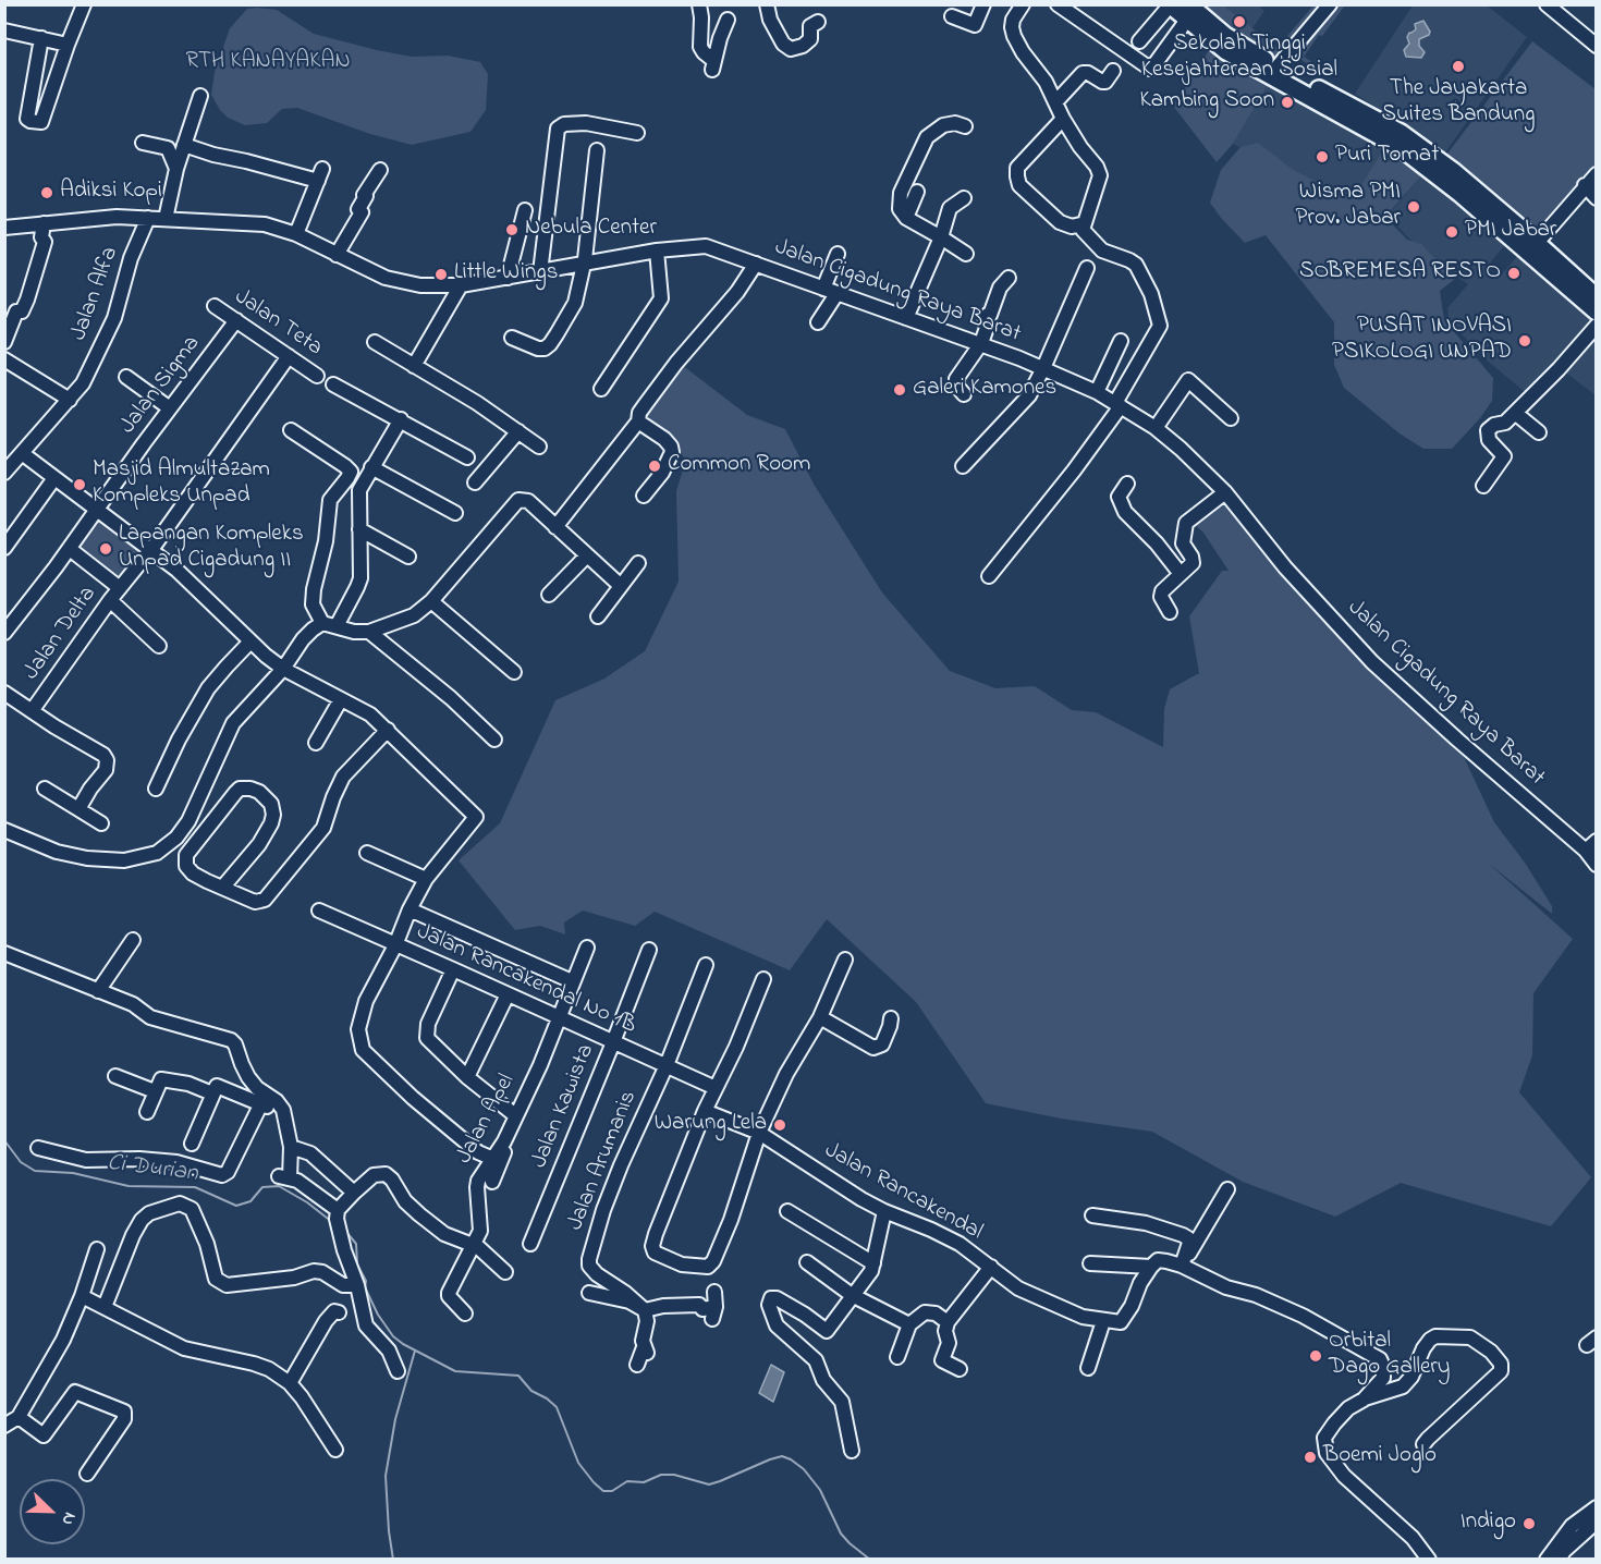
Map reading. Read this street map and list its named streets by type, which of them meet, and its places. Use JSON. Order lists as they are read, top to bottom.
{
  "streets": {
    "street": [
      "Jalan Cigadung Raya Barat",
      "Jalan Alfa",
      "Jalan Teta",
      "Jalan Sigma",
      "Jalan Delta",
      "Jalan Rancakendal No 1B",
      "Jalan Kawista",
      "Jalan Apel",
      "Jalan Arumanis",
      "Jalan Rancakendal"
    ]
  },
  "crossings": [
    ["Jalan Cigadung Raya Barat", "Jalan Alfa"],
    ["Jalan Teta", "Jalan Sigma"],
    ["Jalan Teta", "Jalan Delta"],
    ["Jalan Rancakendal No 1B", "Jalan Kawista"],
    ["Jalan Rancakendal No 1B", "Jalan Apel"],
    ["Jalan Rancakendal No 1B", "Jalan Arumanis"]
  ],
  "water": ["Ci Durian"],
  "parks": ["RTH KANAYAKAN"],
  "places": [
    "Sekolah Tinggi Kesejahteraan Sosial",
    "The Jayakarta Suites Bandung",
    "Kambing Soon",
    "Puri Tomat",
    "Adiksi Kopi",
    "Wisma PMI Prov. Jabar",
    "Nebula Center",
    "PMI Jabar",
    "SOBREMESA RESTO",
    "Little Wings",
    "PUSAT INOVASI PSIKOLOGI UNPAD",
    "Galeri Kamones",
    "Common Room",
    "Masjid Almultazam Kompleks Unpad",
    "Lapangan Kompleks Unpad Cigadung II",
    "Warung Lela",
    "Orbital Dago Gallery",
    "Boemi Joglo",
    "Indigo"
  ],
  "north": "bottom right"
}
